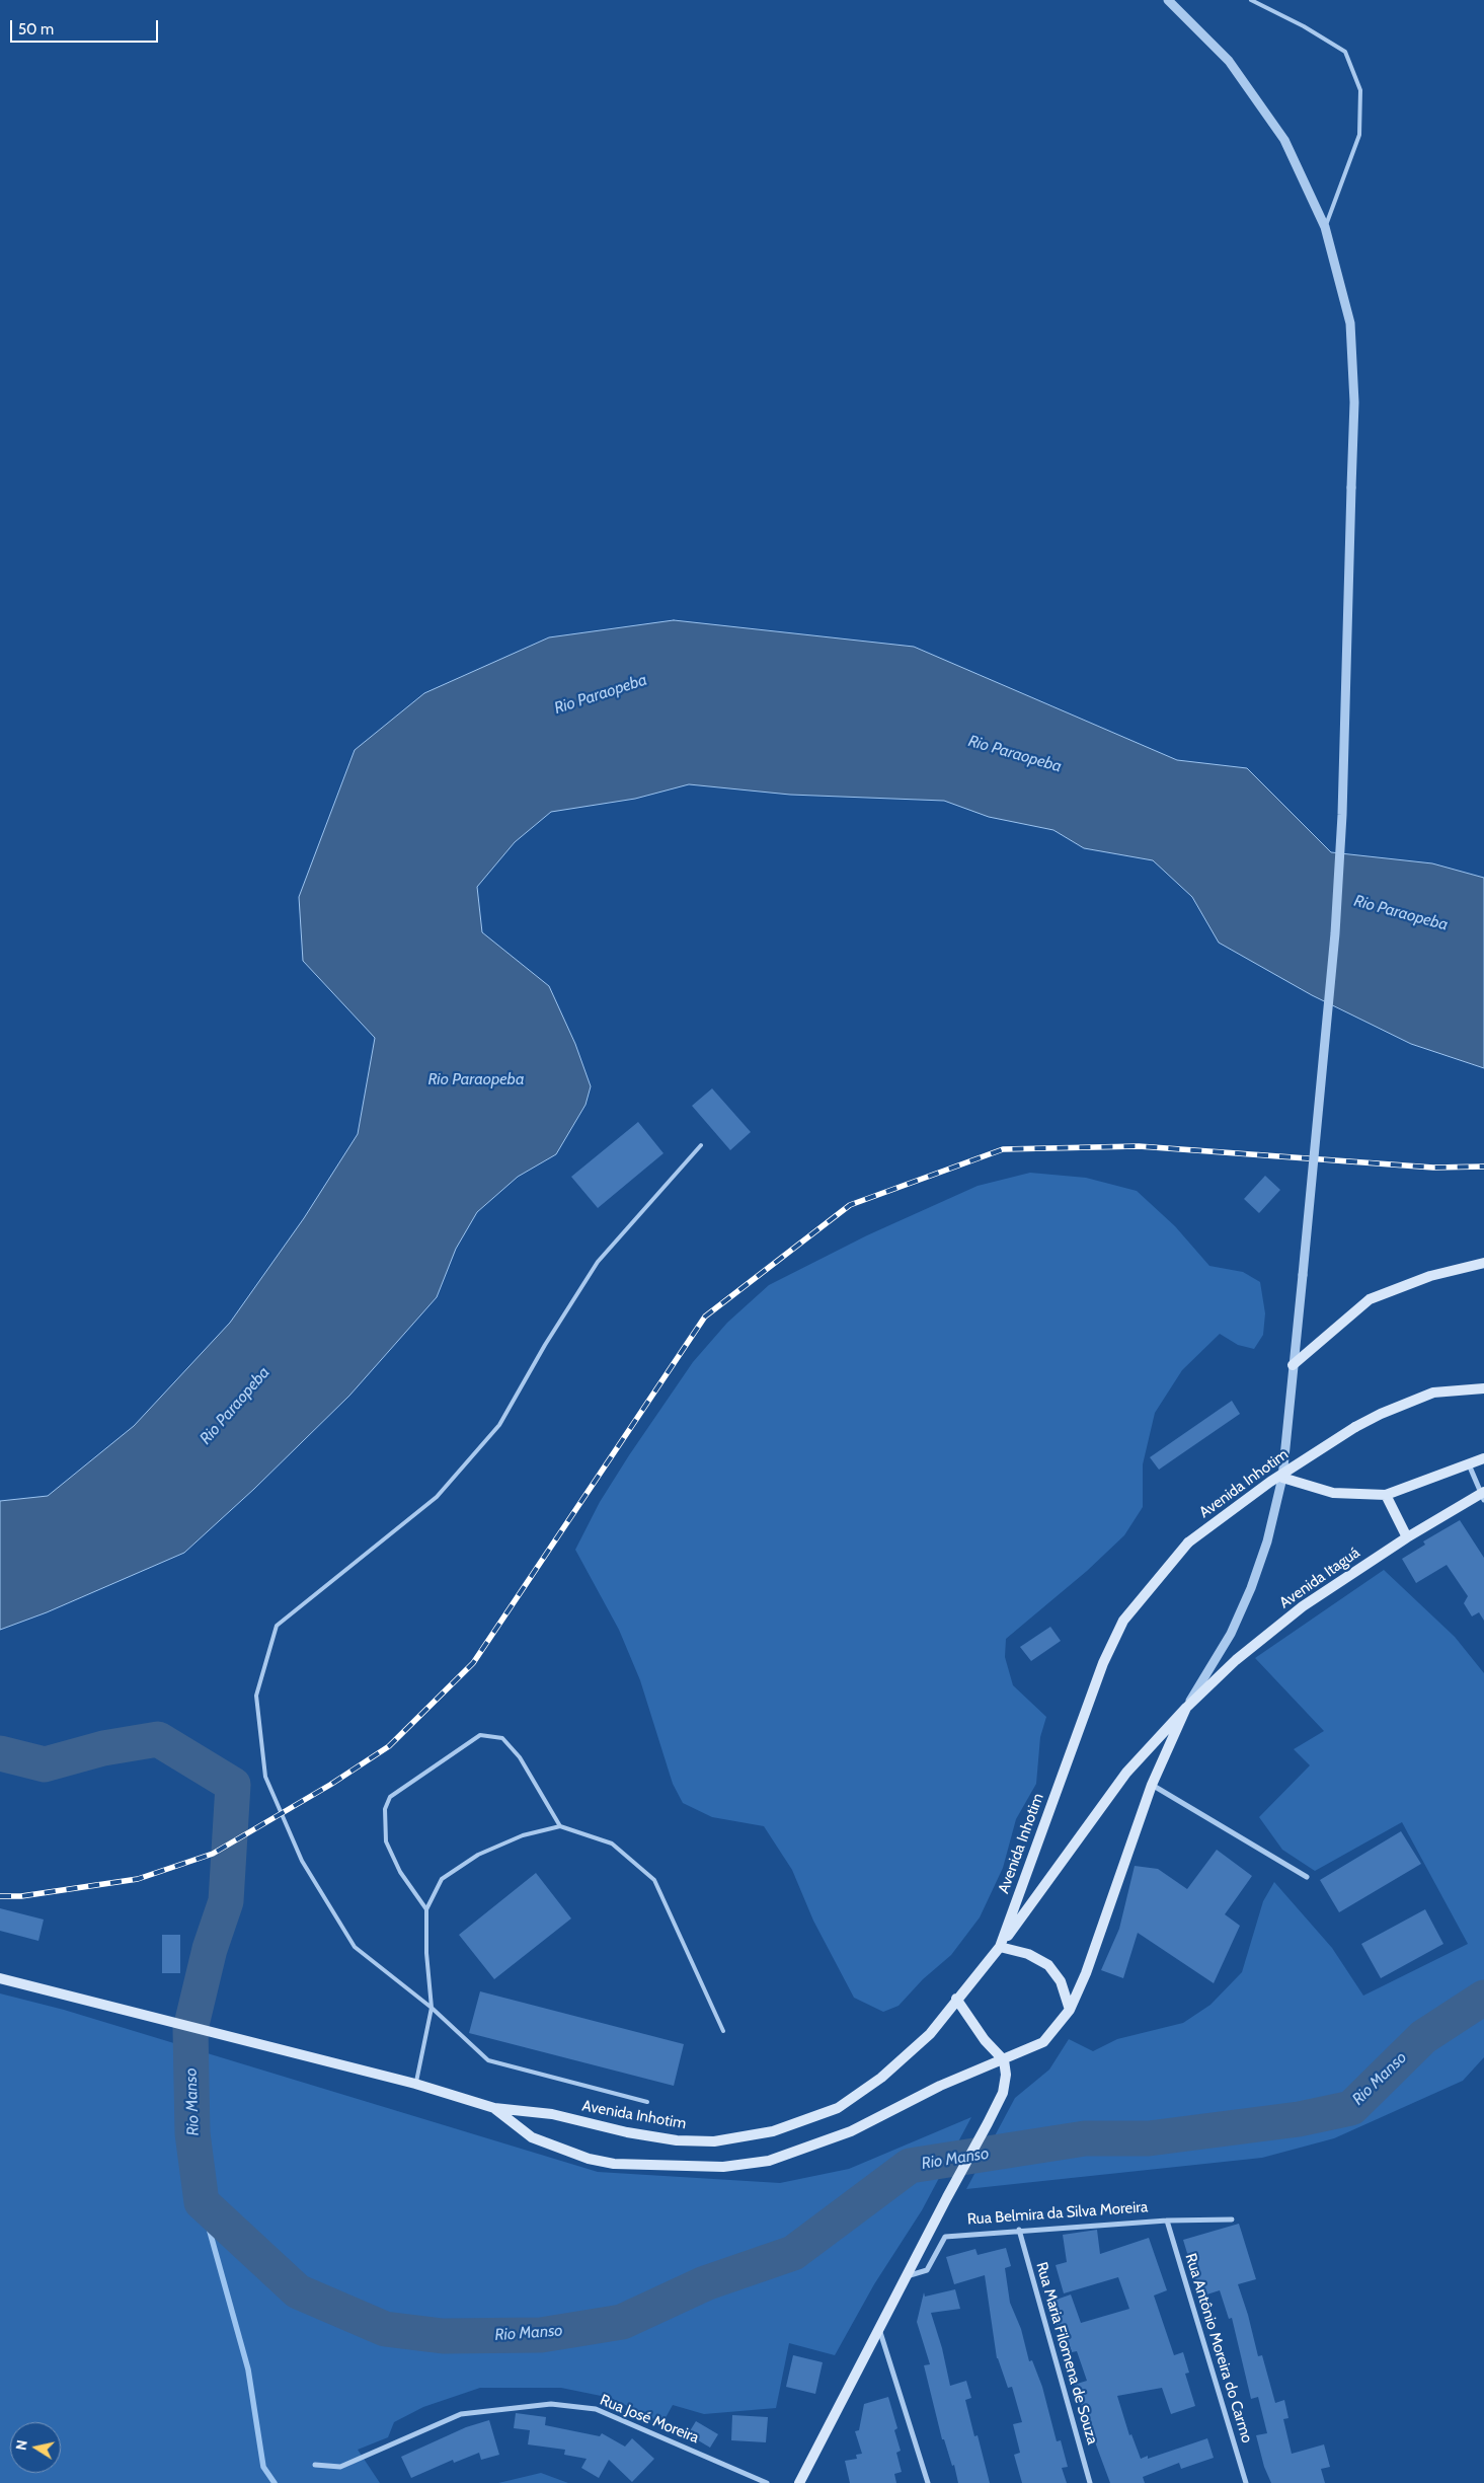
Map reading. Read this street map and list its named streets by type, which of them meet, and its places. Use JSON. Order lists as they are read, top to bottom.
{
  "streets": {
    "main road": ["Avenida Inhotim", "Avenida Itaguá"],
    "street": [
      "Rua Belmira da Silva Moreira",
      "Rua Antônio Moreira do Carmo",
      "Rua Maria Filomena de Souza",
      "Rua José Moreira"
    ]
  },
  "crossings": [
    ["Avenida Inhotim", "Avenida Itaguá"],
    ["Rua Belmira da Silva Moreira", "Rua Antônio Moreira do Carmo"],
    ["Rua Belmira da Silva Moreira", "Rua Maria Filomena de Souza"]
  ],
  "water": ["Rio Paraopeba", "Rio Manso"],
  "scale_bar": "50 m",
  "north": "left"
}
